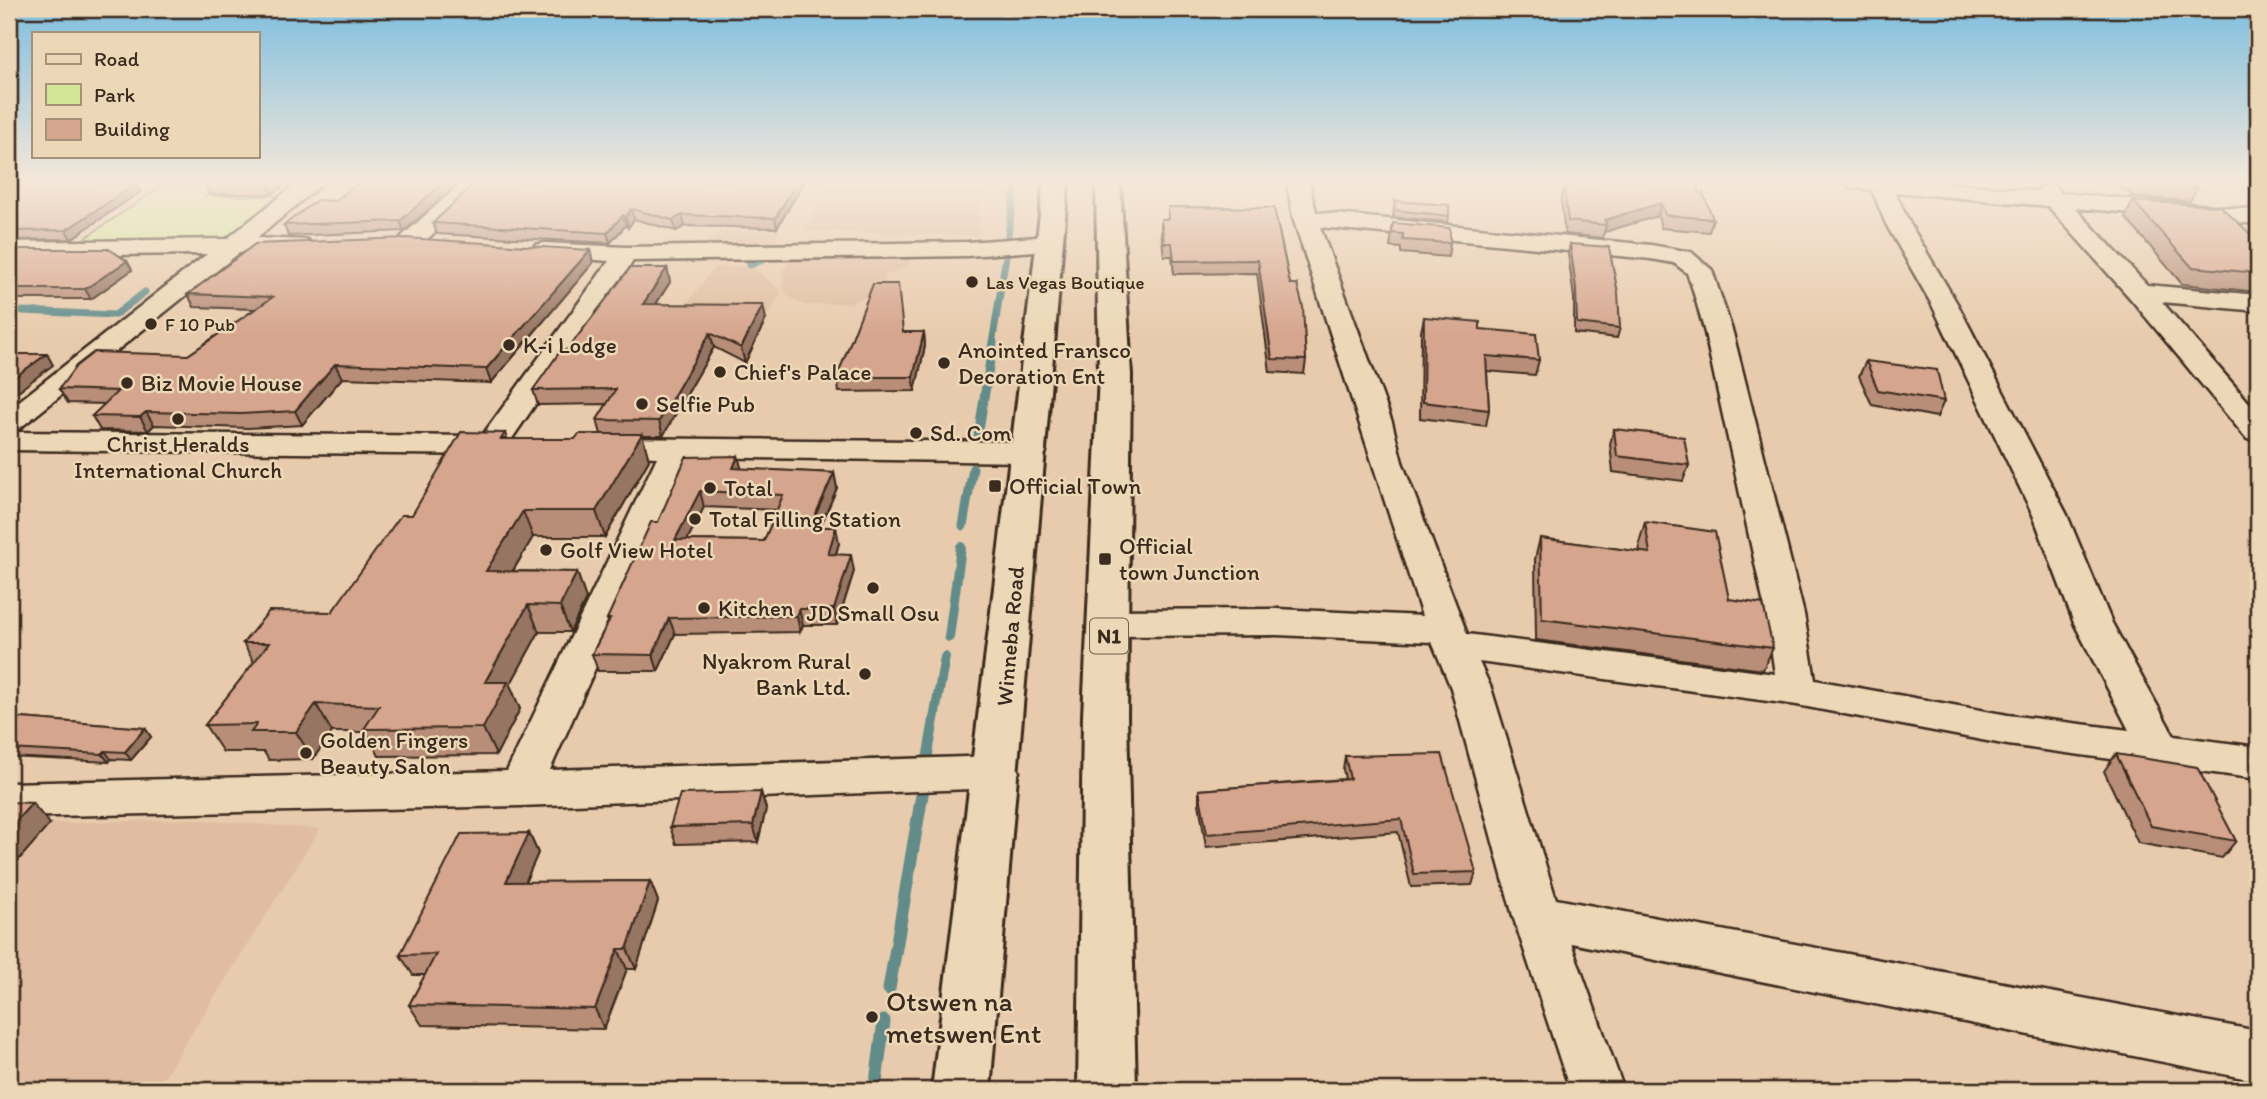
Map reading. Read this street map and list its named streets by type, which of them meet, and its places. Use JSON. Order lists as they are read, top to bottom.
{
  "streets": {
    "highway": ["Winneba Road", "N1"]
  },
  "places": {
    "other": [
      "Las Vegas Boutique",
      "F 10 Pub",
      "K-i Lodge",
      "Anointed Fransco Decoration Ent",
      "Chief's Palace",
      "Biz Movie House",
      "Selfie Pub",
      "Christ Heralds International Church",
      "Sd. Com",
      "Total",
      "Total Filling Station",
      "Golf View Hotel",
      "JD Small Osu",
      "Kitchen",
      "Nyakrom Rural Bank Ltd.",
      "Golden Fingers Beauty Salon",
      "Otswen na metswen Ent"
    ],
    "transit": ["Official Town", "Official town Junction"]
  },
  "legend": ["Road", "Park", "Building"]
}
